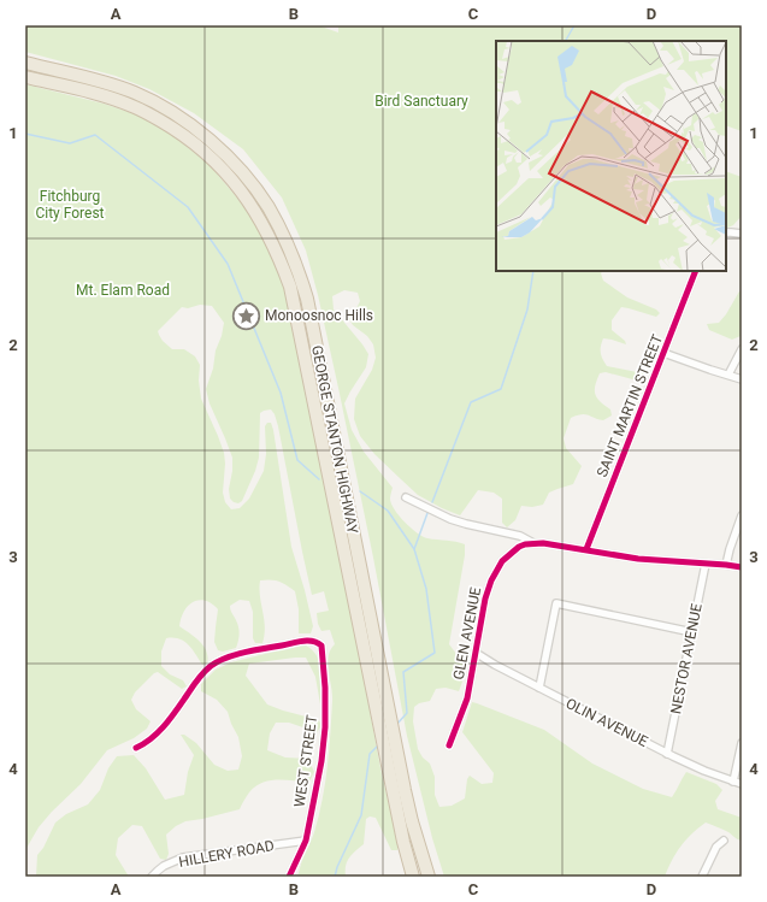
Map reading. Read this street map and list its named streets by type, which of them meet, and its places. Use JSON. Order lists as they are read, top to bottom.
{
  "streets": {
    "highway": ["GEORGE STANTON HIGHWAY"],
    "street": [
      "SAINT MARTIN STREET",
      "GLEN AVENUE",
      "NESTOR AVENUE",
      "OLIN AVENUE",
      "WEST STREET",
      "HILLERY ROAD"
    ]
  },
  "crossings": [
    ["GLEN AVENUE", "OLIN AVENUE"],
    ["NESTOR AVENUE", "OLIN AVENUE"],
    ["WEST STREET", "HILLERY ROAD"]
  ],
  "parks": ["Bird Sanctuary", "Fitchburg City Forest", "Mt. Elam Road"],
  "places": {
    "place": ["Monoosnoc Hills"]
  },
  "grid": {
    "columns": [
      "A",
      "B",
      "C",
      "D"
    ],
    "rows": [
      "1",
      "2",
      "3",
      "4"
    ]
  }
}
